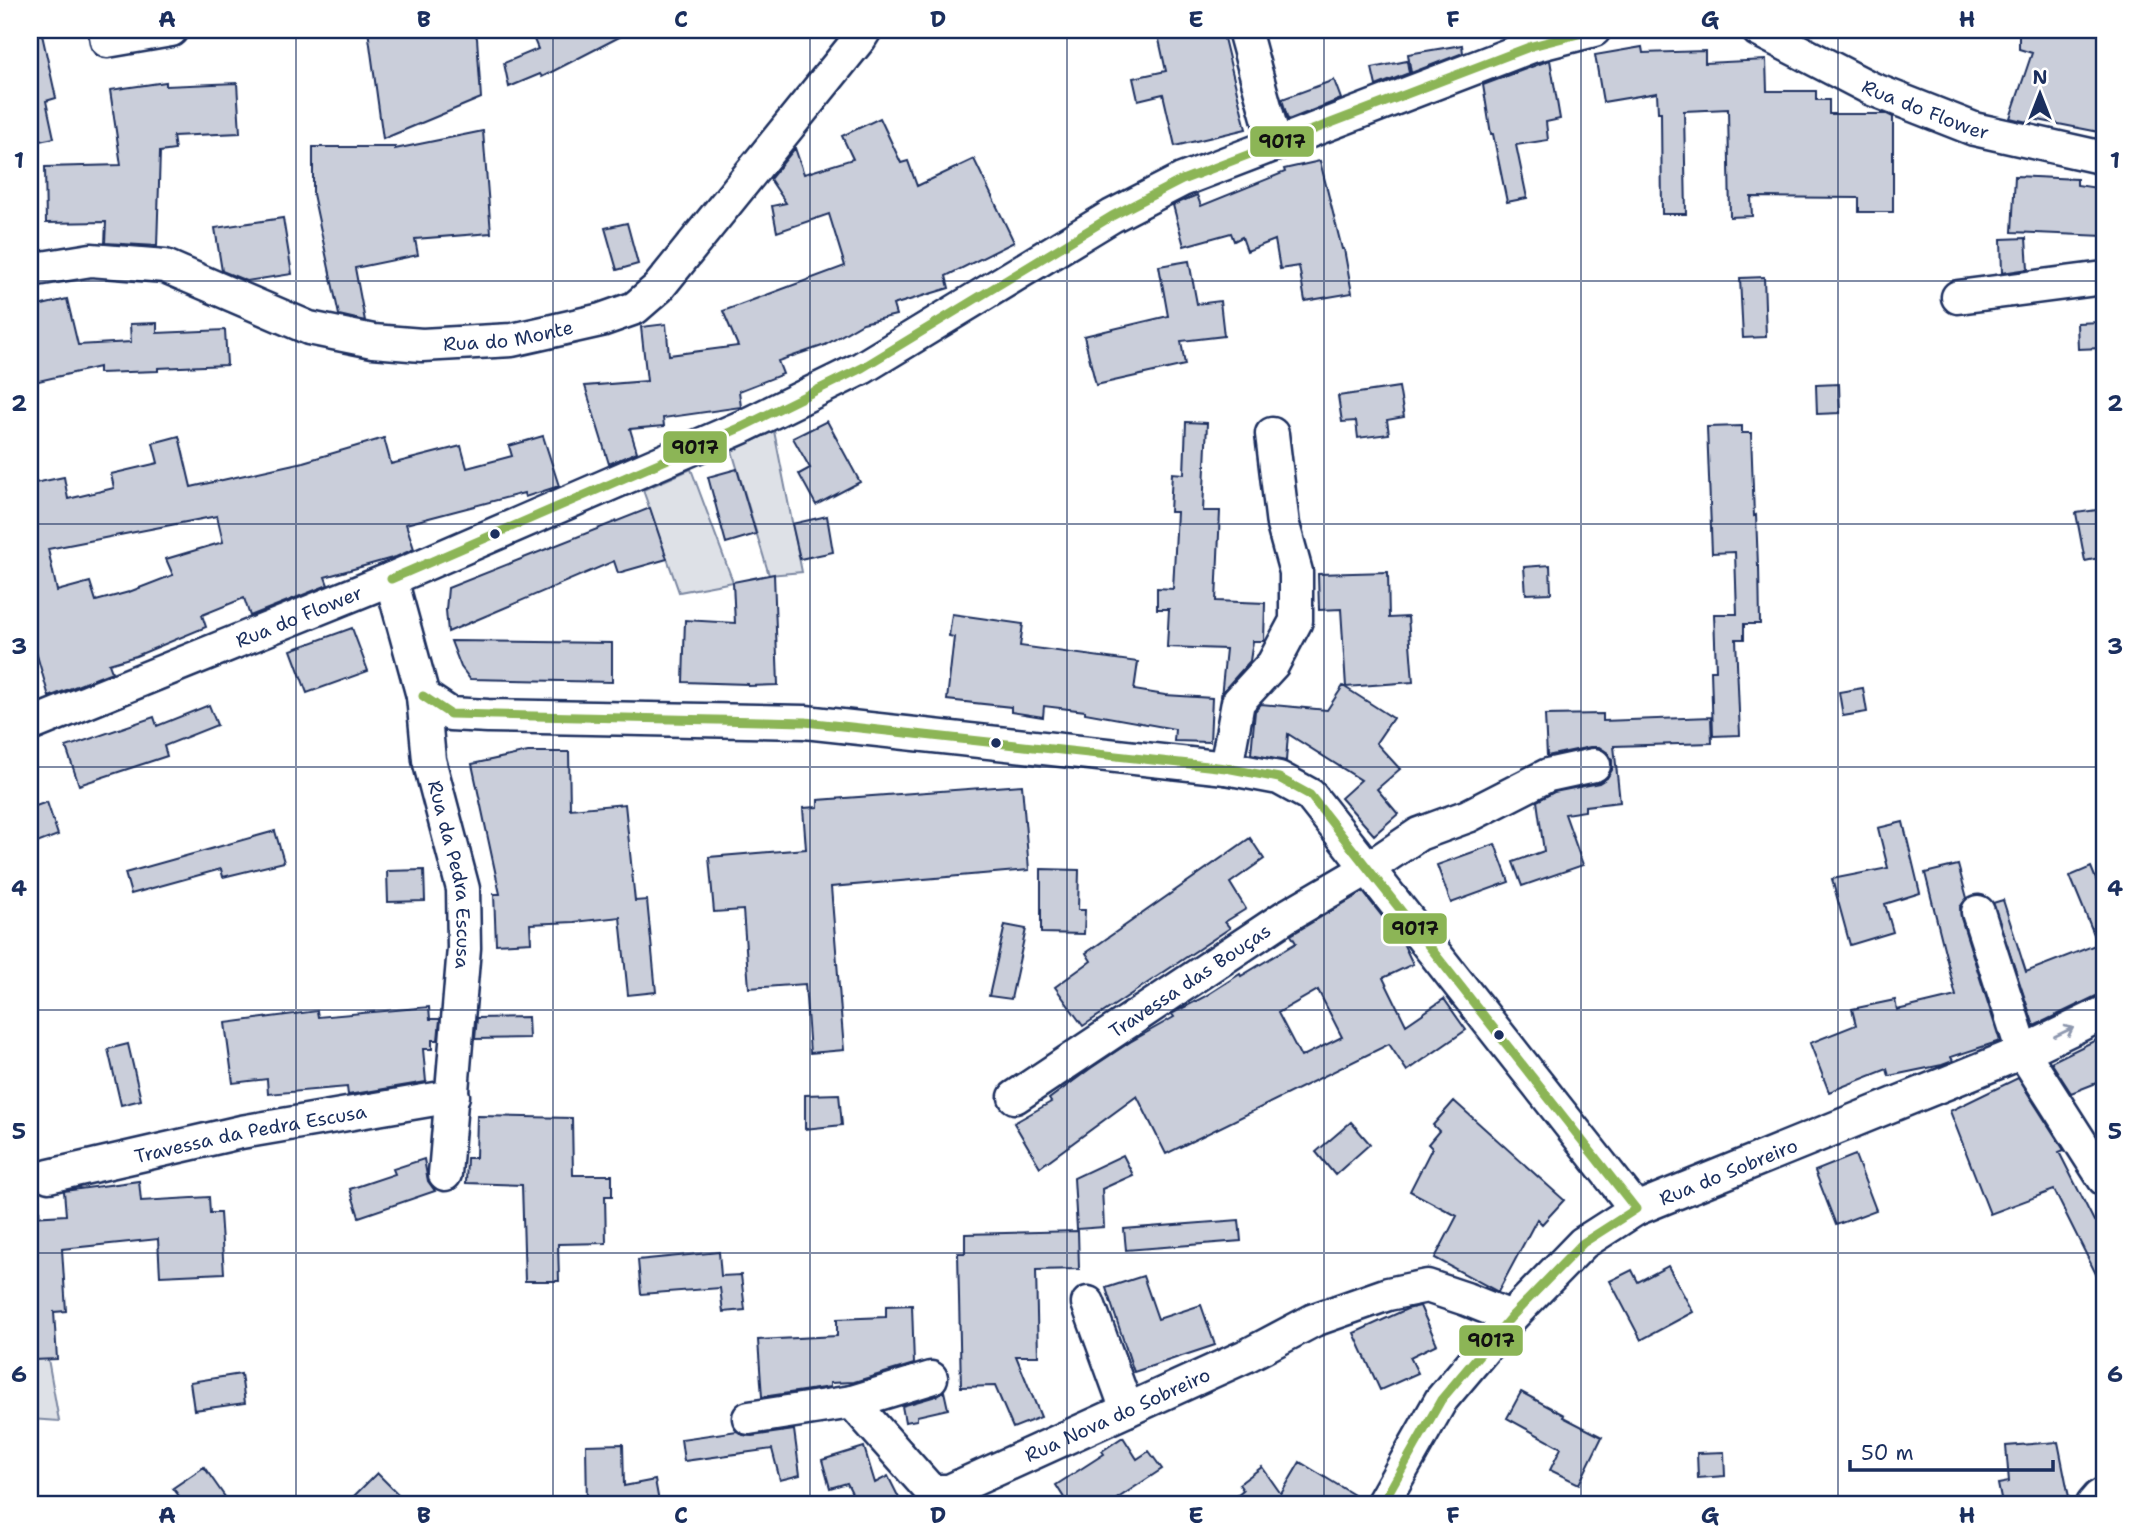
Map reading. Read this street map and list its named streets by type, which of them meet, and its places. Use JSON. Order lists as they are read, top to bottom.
{
  "streets": {
    "street": [
      "Rua do Flower",
      "Rua do Monte",
      "Rua da Pedra Escusa",
      "Travessa das Bouças",
      "Travessa da Pedra Escusa",
      "Rua do Sobreiro",
      "Rua Nova do Sobreiro"
    ]
  },
  "crossings": [
    ["Rua do Flower", "Rua da Pedra Escusa"],
    ["Rua da Pedra Escusa", "Travessa da Pedra Escusa"],
    ["Rua do Sobreiro", "Rua Nova do Sobreiro"]
  ],
  "lines": ["transit line 9017"],
  "scale_bar": "50 m",
  "north": "top",
  "grid": {
    "columns": [
      "A",
      "B",
      "C",
      "D",
      "E",
      "F",
      "G",
      "H"
    ],
    "rows": [
      "1",
      "2",
      "3",
      "4",
      "5",
      "6"
    ]
  }
}
